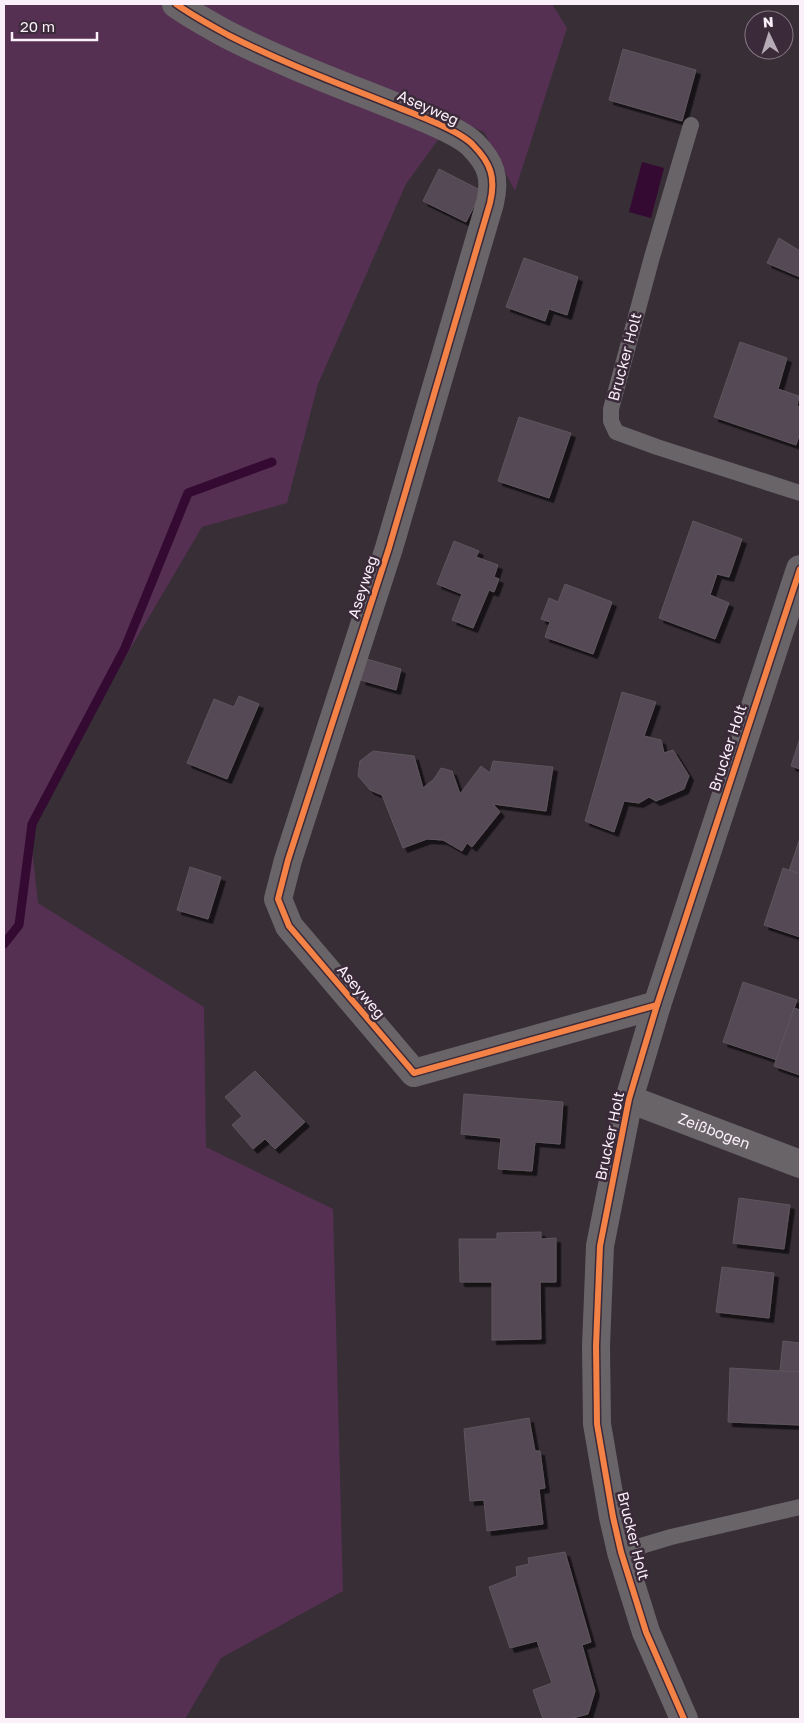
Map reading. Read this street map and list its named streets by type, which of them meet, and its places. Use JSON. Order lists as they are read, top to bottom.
{
  "streets": {
    "street": ["Aseyweg", "Brucker Holt", "Zeißbogen"]
  },
  "crossings": [
    ["Aseyweg", "Brucker Holt"],
    ["Brucker Holt", "Zeißbogen"]
  ],
  "scale_bar": "20 m",
  "north": "top"
}
